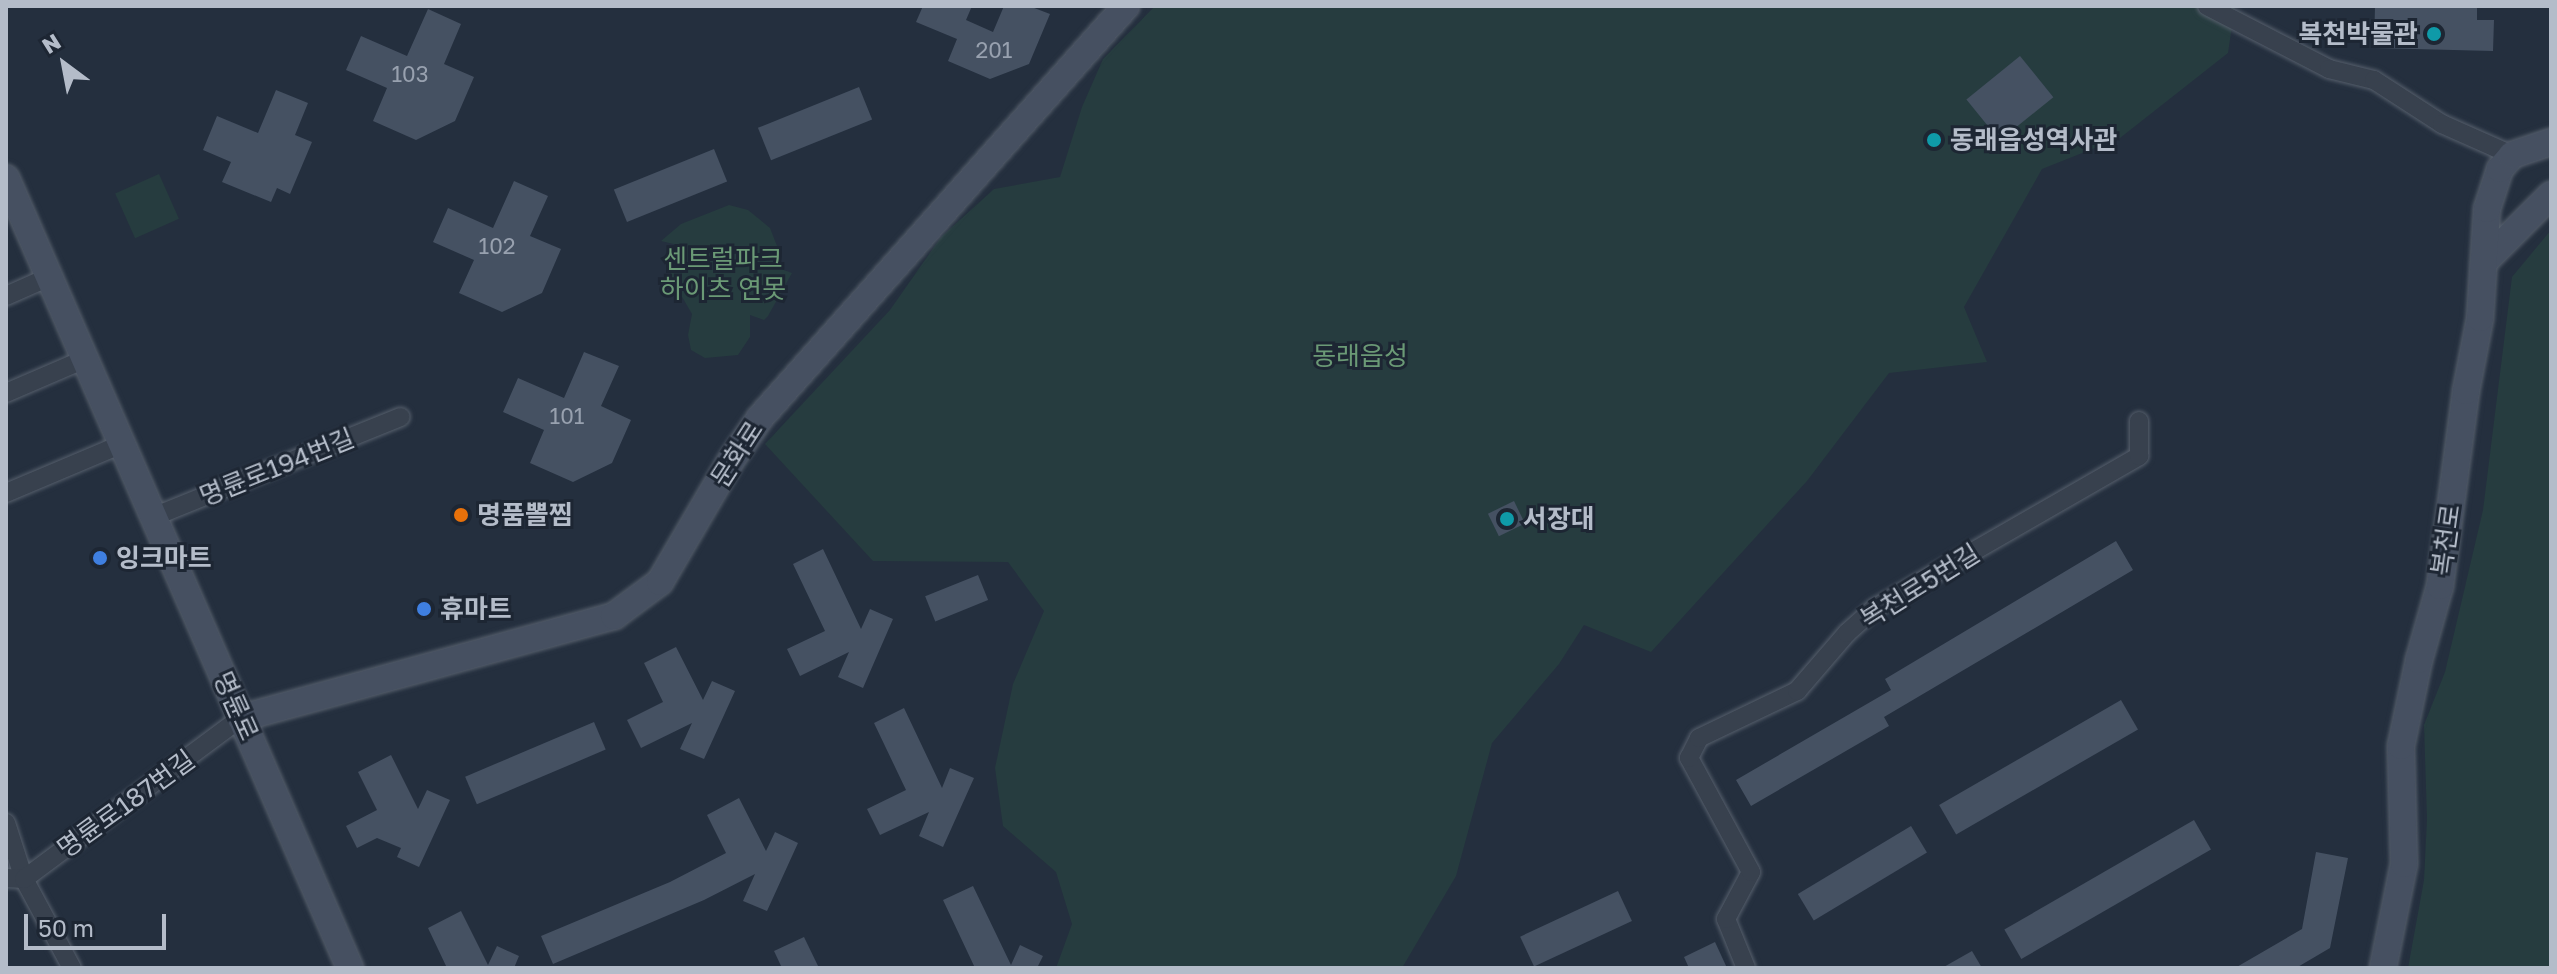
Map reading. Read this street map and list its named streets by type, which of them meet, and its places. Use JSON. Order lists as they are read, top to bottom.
{
  "streets": {
    "street": [
      "문화로",
      "명륜로194번길",
      "복천로",
      "복천로5번길",
      "명륜로",
      "명륜로187번길"
    ]
  },
  "crossings": [
    ["문화로", "명륜로"],
    ["문화로", "명륜로187번길"],
    ["명륜로194번길", "명륜로"],
    ["명륜로", "명륜로187번길"]
  ],
  "parks": ["센트럴파크 하이츠 연못", "동래읍성"],
  "places": [
    "복천박물관",
    "동래읍성역사관",
    "명품뽈찜",
    "서장대",
    "잉크마트",
    "휴마트"
  ],
  "house_numbers": [
    "201",
    "103",
    "102",
    "101"
  ],
  "scale_bar": "50 m",
  "north": "top left"
}
